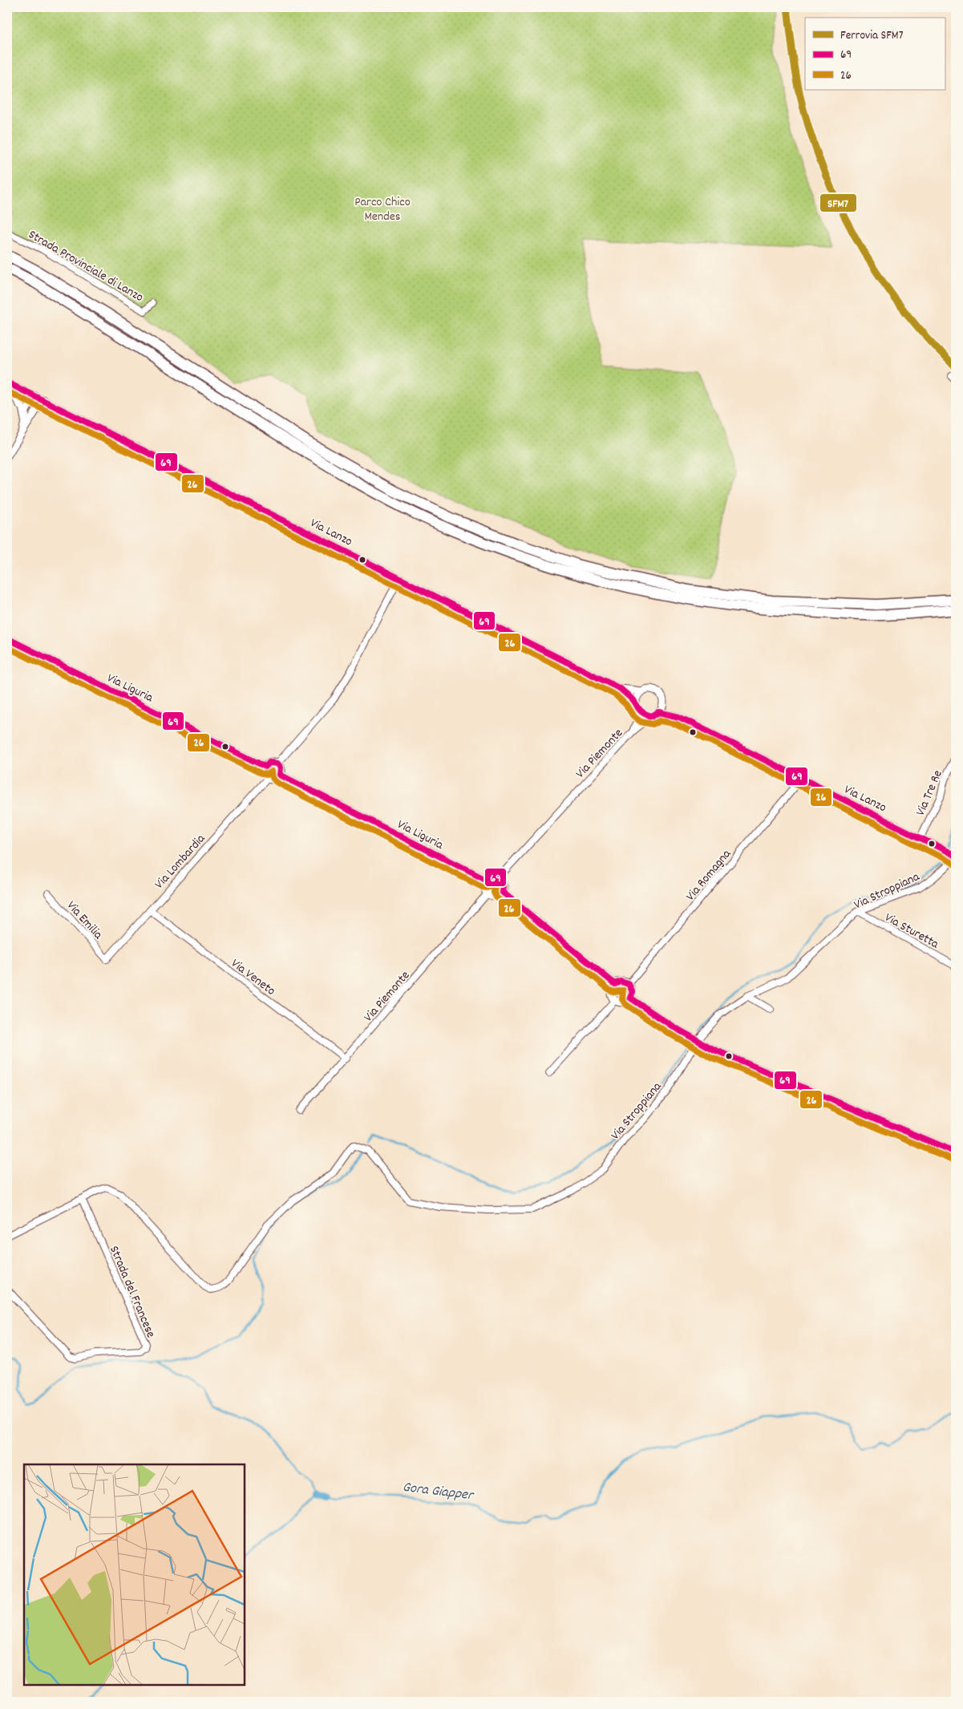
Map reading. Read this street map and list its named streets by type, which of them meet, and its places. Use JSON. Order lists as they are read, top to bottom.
{
  "streets": {
    "street": [
      "Strada Provinciale di Lanzo",
      "Via Lanzo",
      "Via Liguria",
      "Via Piemonte",
      "Via Tre Re",
      "Via Lombardia",
      "Via Romagna",
      "Via Stroppiana",
      "Via Emilia",
      "Via Sturetta",
      "Via Veneto",
      "Strada del Francese"
    ]
  },
  "crossings": [
    ["Via Lanzo", "Via Piemonte"],
    ["Via Lanzo", "Via Tre Re"],
    ["Via Lanzo", "Via Romagna"],
    ["Via Lanzo", "Via Stroppiana"],
    ["Via Liguria", "Via Piemonte"],
    ["Via Liguria", "Via Lombardia"],
    ["Via Piemonte", "Via Veneto"],
    ["Via Lombardia", "Via Emilia"],
    ["Via Lombardia", "Via Veneto"],
    ["Via Stroppiana", "Via Sturetta"],
    ["Via Stroppiana", "Strada del Francese"]
  ],
  "water": ["Gora Giapper"],
  "parks": ["Parco Chico Mendes"],
  "lines": ["rail line SFM7", "transit line 69", "transit line 26"],
  "legend": ["Ferrovia SFM7", "69", "26"]
}
